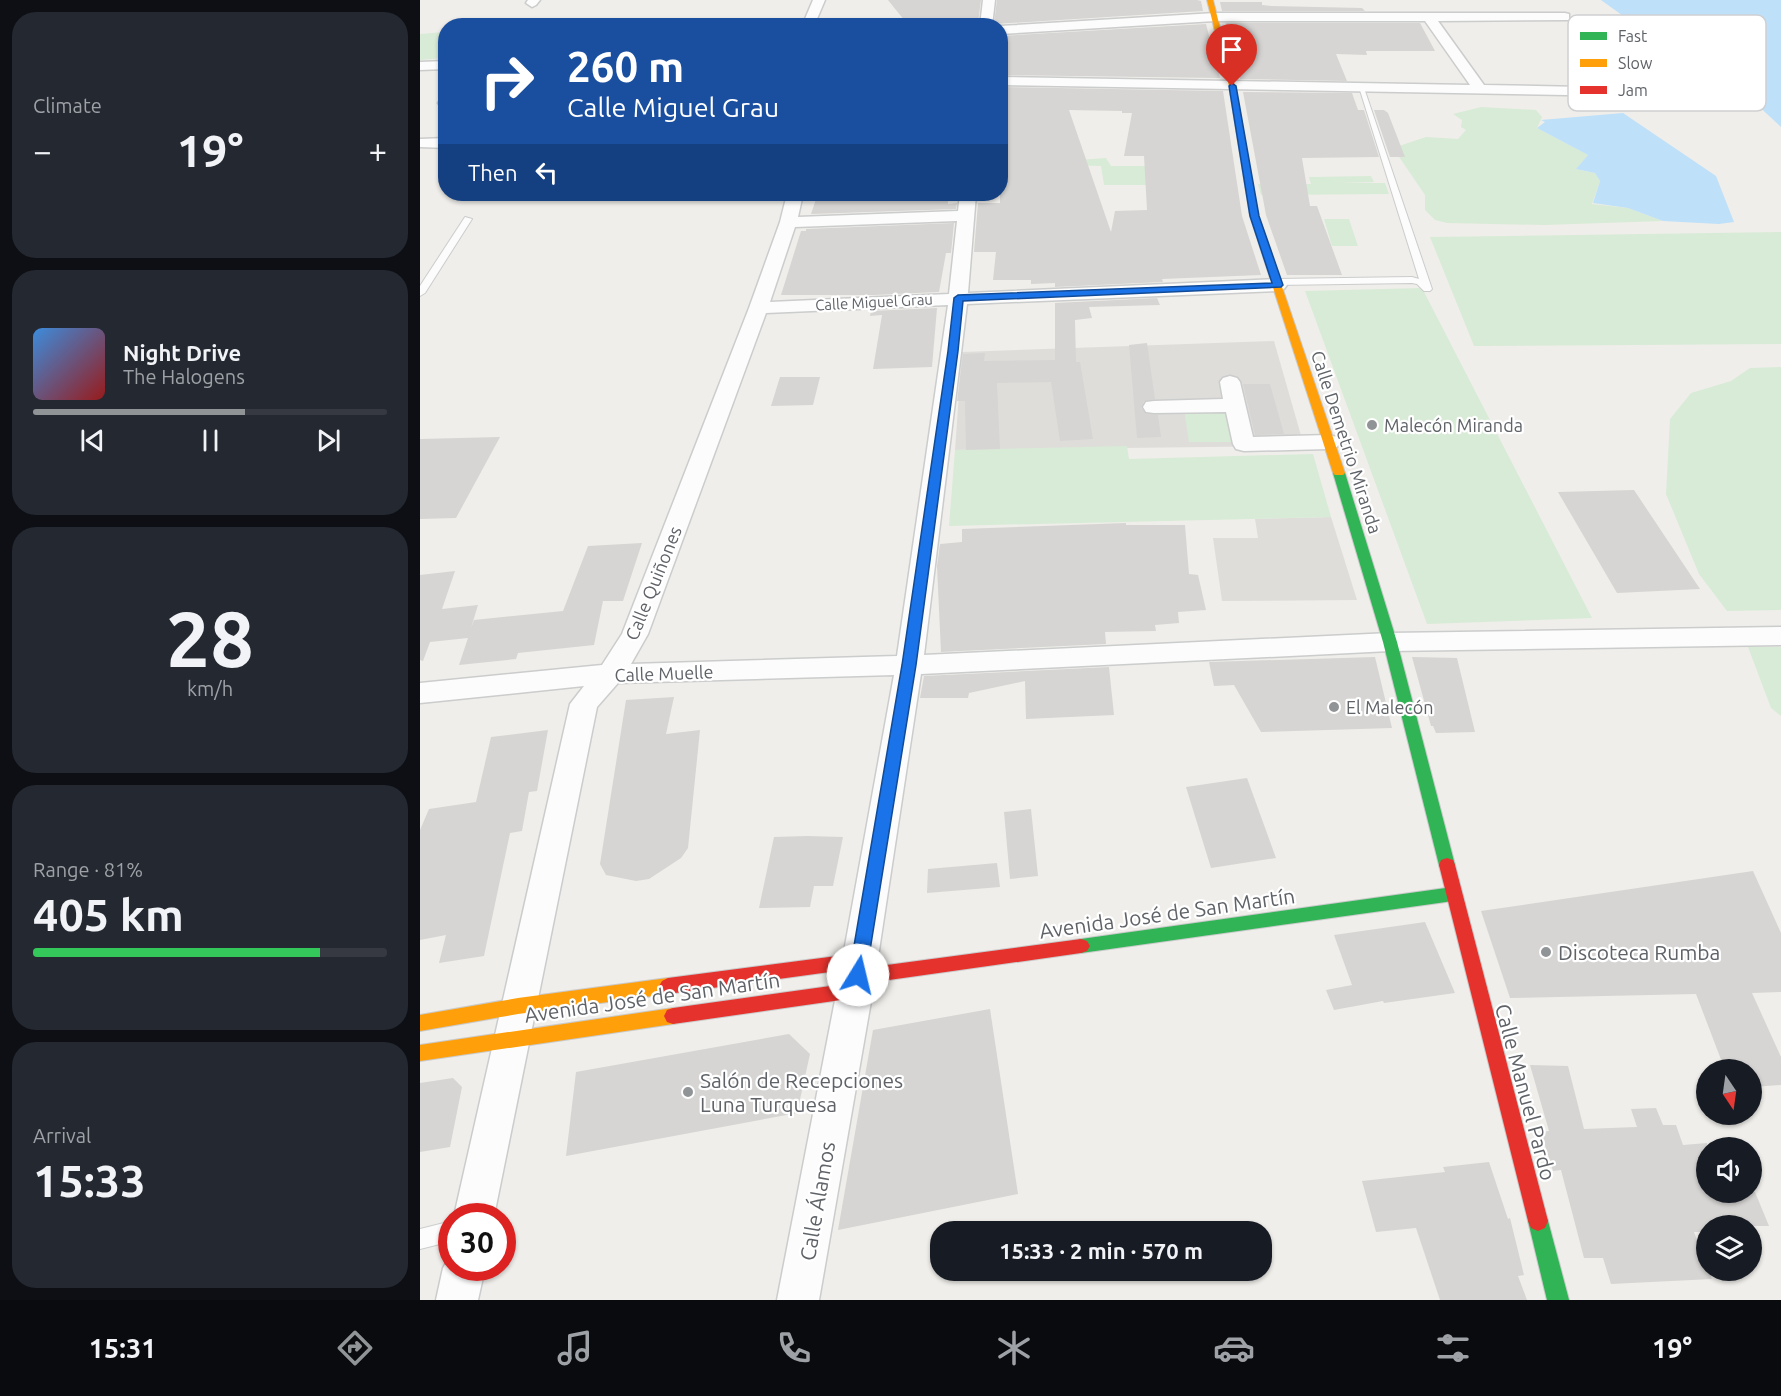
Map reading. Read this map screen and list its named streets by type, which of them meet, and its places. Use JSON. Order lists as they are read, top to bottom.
{
  "streets": {
    "main road": ["Calle Demetrio Miranda", "Avenida José de San Martín", "Calle Manuel Pardo"],
    "street": [
      "Calle Miguel Grau",
      "Calle Quiñones",
      "Calle Muelle",
      "Calle Álamos"
    ]
  },
  "crossings": [
    ["Calle Miguel Grau", "Calle Demetrio Miranda"],
    ["Calle Miguel Grau", "Calle Quiñones"],
    ["Calle Miguel Grau", "Calle Álamos"],
    ["Calle Demetrio Miranda", "Calle Muelle"],
    ["Calle Demetrio Miranda", "Avenida José de San Martín"],
    ["Calle Demetrio Miranda", "Calle Manuel Pardo"],
    ["Calle Quiñones", "Calle Muelle"],
    ["Calle Quiñones", "Avenida José de San Martín"],
    ["Calle Muelle", "Calle Álamos"],
    ["Avenida José de San Martín", "Calle Manuel Pardo"],
    ["Avenida José de San Martín", "Calle Álamos"]
  ],
  "places": [
    "Malecón Miranda",
    "El Malecón",
    "Discoteca Rumba",
    "Salón de Recepciones Luna Turquesa"
  ],
  "legend": ["Fast", "Slow", "Jam"],
  "north": "bottom",
  "page": {
    "tile": [
      "Climate",
      ["28", "km/h"],
      ["Range · 81%", "405 km"],
      ["Arrival", "15:33"]
    ],
    "turn": ["260 m", "Calle Miguel Grau"],
    "heat": ["−", "19°", "+"],
    "then": "Then",
    "song": ["Night Drive", "The Halogens"],
    "limit": "30",
    "trip": "15:33 · 2 min · 570 m",
    "tabs": ["15:31", "19°"]
  }
}
